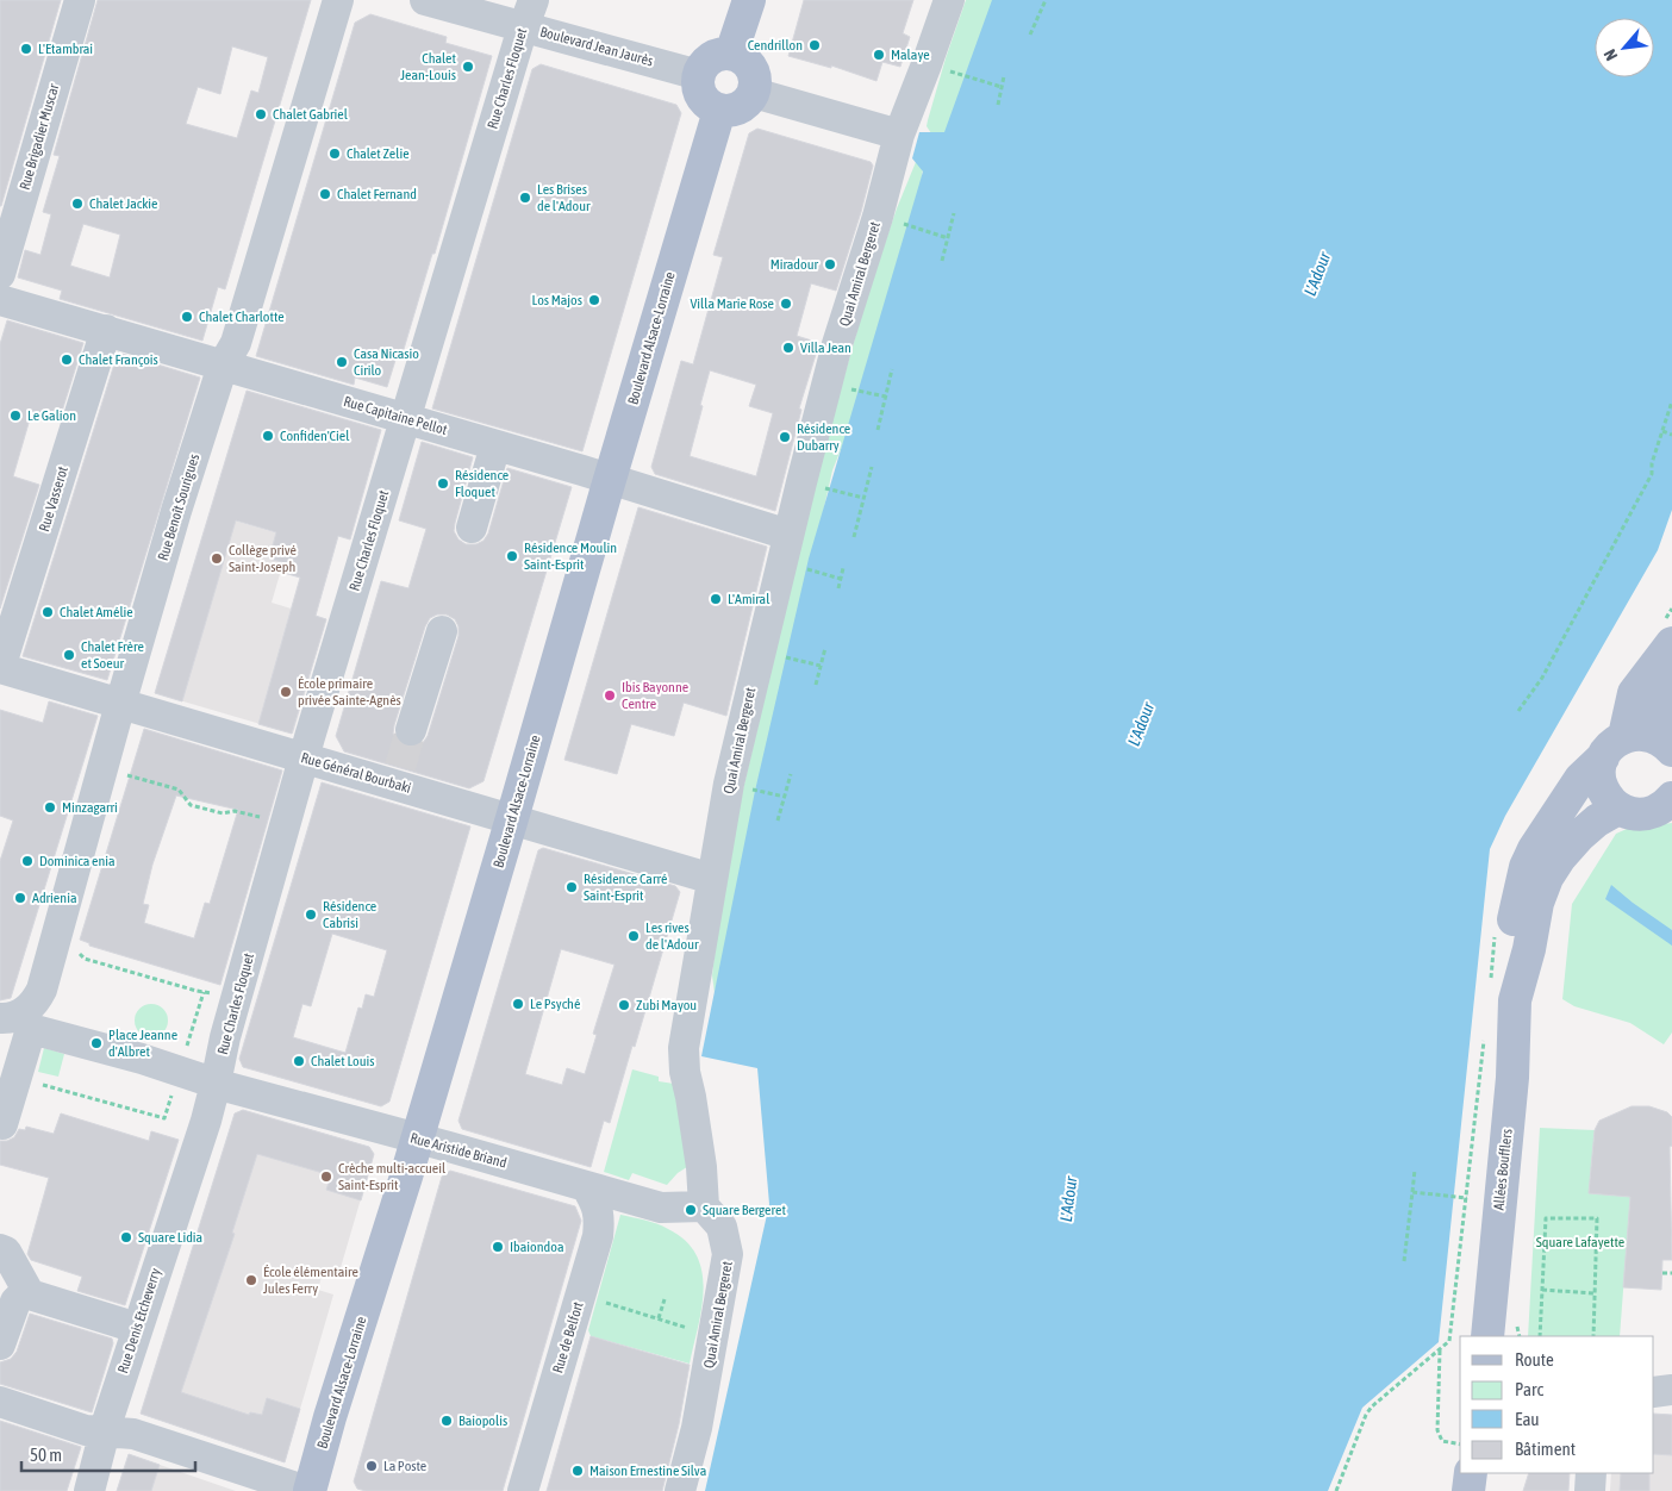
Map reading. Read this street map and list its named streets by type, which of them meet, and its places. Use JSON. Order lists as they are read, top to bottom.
{
  "streets": {
    "main road": ["Boulevard Alsace-Lorraine", "Allées Boufflers"],
    "street": [
      "Boulevard Jean Jaurès",
      "Rue Charles Floquet",
      "Rue Brigadier Muscar",
      "Quai Amiral Bergeret",
      "Rue Capitaine Pellot",
      "Rue Vasserot",
      "Rue Benoît Sourigues",
      "Rue Général Bourbaki",
      "Rue Aristide Briand",
      "Rue Denis Etcheverry",
      "Rue de Belfort"
    ]
  },
  "crossings": [
    ["Boulevard Jean Jaurès", "Rue Charles Floquet"],
    ["Boulevard Jean Jaurès", "Boulevard Alsace-Lorraine"],
    ["Rue Charles Floquet", "Rue Capitaine Pellot"],
    ["Rue Charles Floquet", "Rue Général Bourbaki"],
    ["Rue Charles Floquet", "Rue Aristide Briand"],
    ["Rue Charles Floquet", "Rue Denis Etcheverry"],
    ["Quai Amiral Bergeret", "Rue Capitaine Pellot"],
    ["Quai Amiral Bergeret", "Rue Général Bourbaki"],
    ["Quai Amiral Bergeret", "Rue Aristide Briand"],
    ["Boulevard Alsace-Lorraine", "Rue Capitaine Pellot"],
    ["Boulevard Alsace-Lorraine", "Rue Général Bourbaki"],
    ["Boulevard Alsace-Lorraine", "Rue Aristide Briand"],
    ["Rue Capitaine Pellot", "Rue Vasserot"],
    ["Rue Capitaine Pellot", "Rue Benoît Sourigues"],
    ["Rue Vasserot", "Rue Général Bourbaki"],
    ["Rue Benoît Sourigues", "Rue Général Bourbaki"],
    ["Rue Aristide Briand", "Rue Denis Etcheverry"],
    ["Rue Aristide Briand", "Rue de Belfort"]
  ],
  "water": ["L'Adour"],
  "parks": ["Square Lafayette"],
  "places": [
    "Cendrillon",
    "L'Etambrai",
    "Malaye",
    "Chalet Jean-Louis",
    "Chalet Gabriel",
    "Chalet Zelie",
    "Chalet Fernand",
    "Les Brises de l'Adour",
    "Chalet Jackie",
    "Miradour",
    "Los Majos",
    "Villa Marie Rose",
    "Chalet Charlotte",
    "Villa Jean",
    "Chalet François",
    "Casa Nicasio Cirilo",
    "Le Galion",
    "Confiden'Ciel",
    "Résidence Dubarry",
    "Résidence Floquet",
    "Résidence Moulin Saint-Esprit",
    "Collège privé Saint-Joseph",
    "L'Amiral",
    "Chalet Amélie",
    "Chalet Frère et Soeur",
    "École primaire privée Sainte-Agnès",
    "Ibis Bayonne Centre",
    "Minzagarri",
    "Dominica enia",
    "Résidence Carré Saint-Esprit",
    "Adrienia",
    "Résidence Cabrisi",
    "Les rives de l'Adour",
    "Le Psyché",
    "Zubi Mayou",
    "Place Jeanne d'Albret",
    "Chalet Louis",
    "Crèche multi-accueil Saint-Esprit",
    "Square Bergeret",
    "Square Lidia",
    "Ibaiondoa",
    "École élémentaire Jules Ferry",
    "Baiopolis",
    "La Poste",
    "Maison Ernestine Silva"
  ],
  "legend": [
    "Route",
    "Parc",
    "Eau",
    "Bâtiment"
  ],
  "scale_bar": "50 m",
  "north": "bottom left"
}
